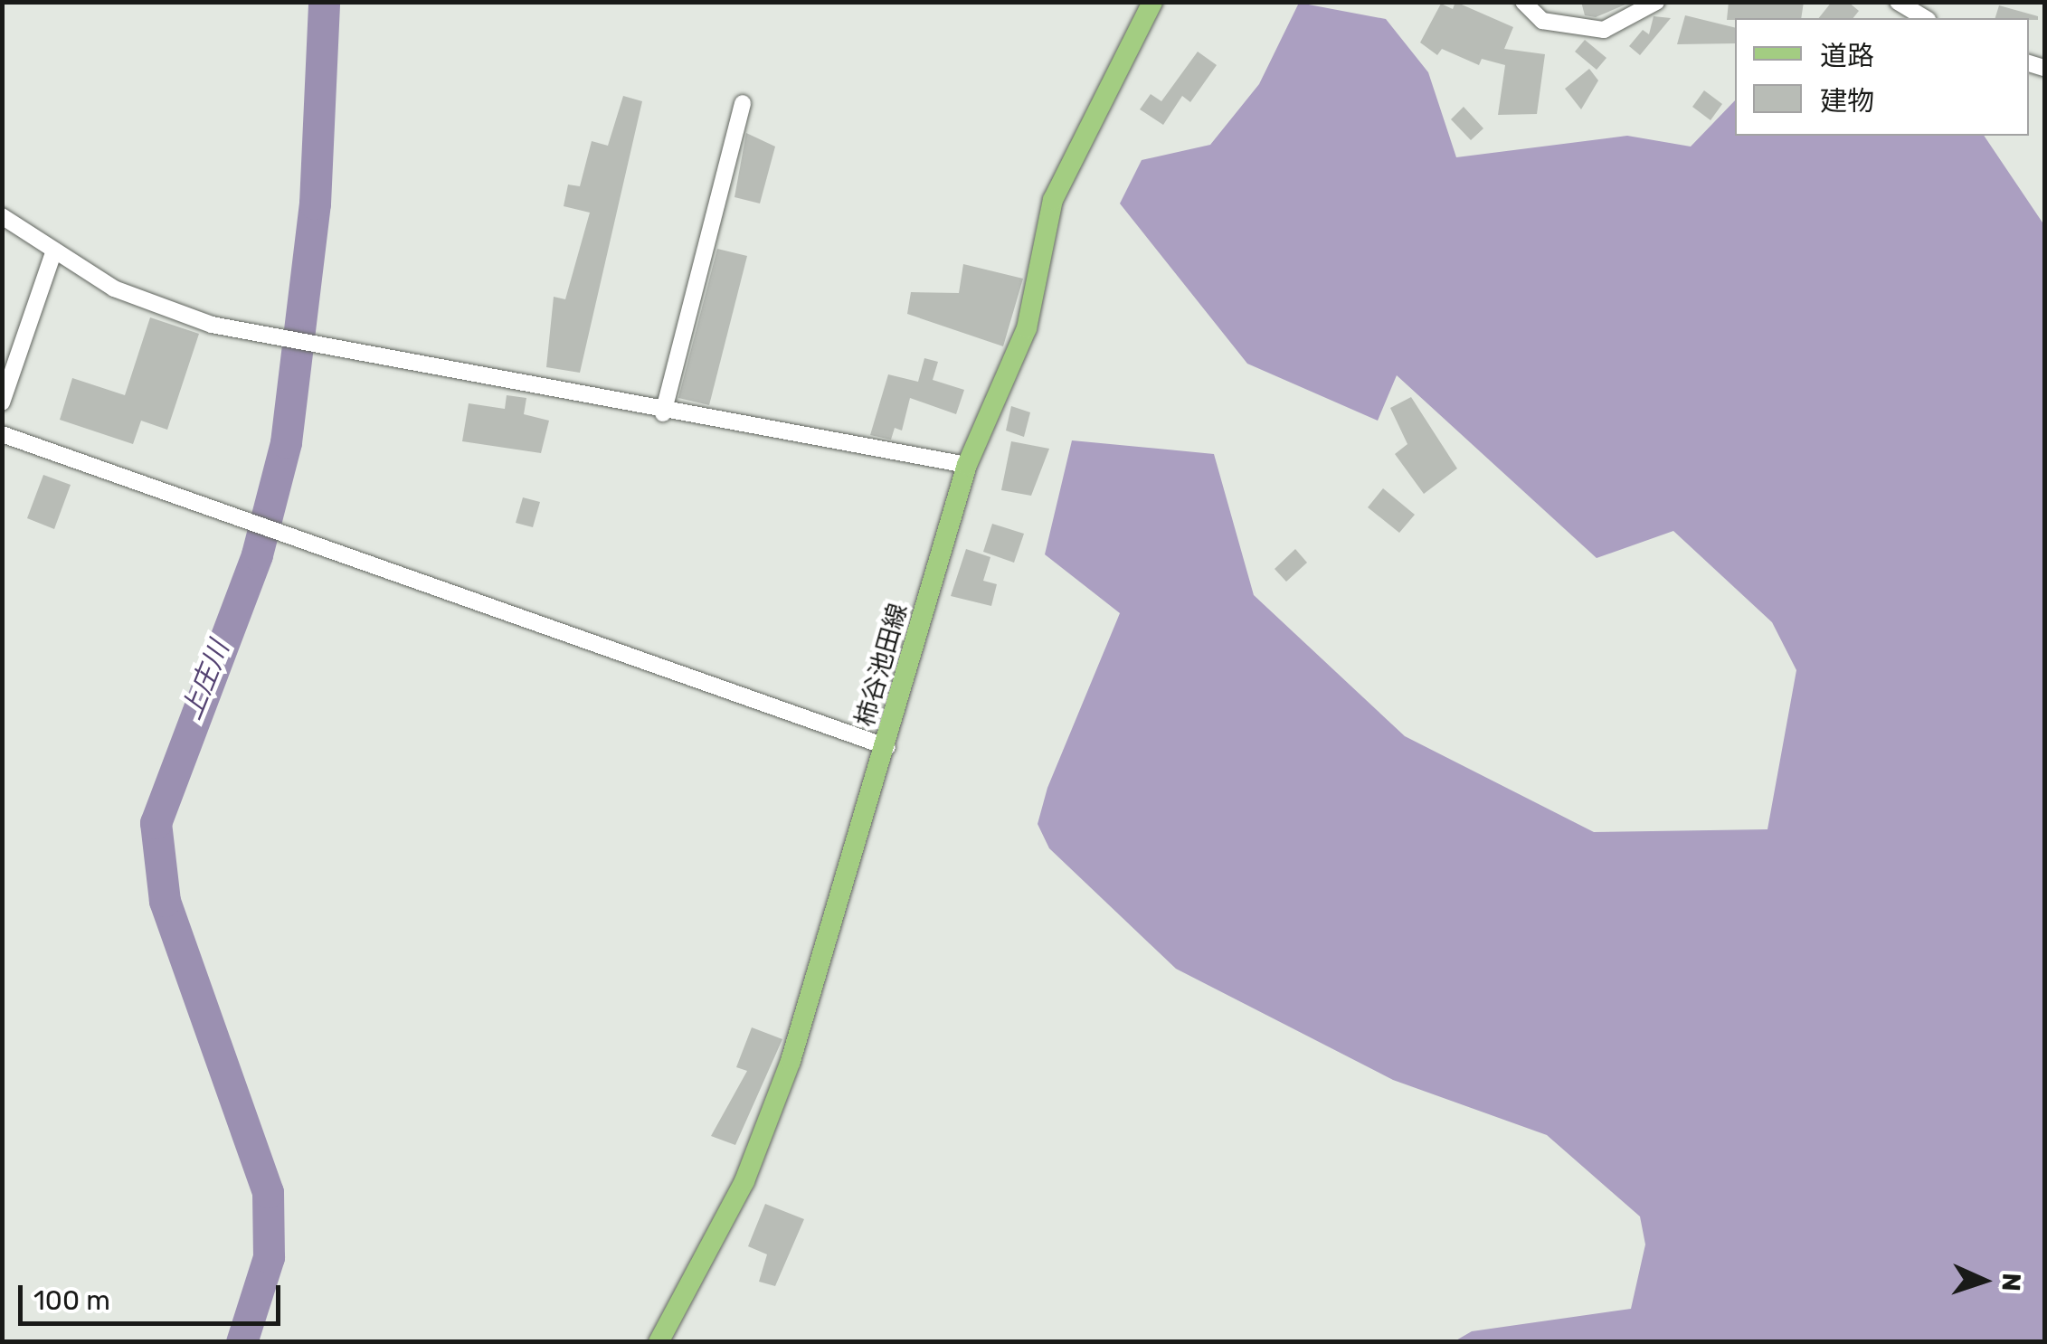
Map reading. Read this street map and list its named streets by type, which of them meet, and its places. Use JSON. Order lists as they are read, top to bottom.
{
  "streets": {
    "main road": ["柿谷池田線"]
  },
  "water": ["上庄川"],
  "legend": ["道路", "建物"],
  "scale_bar": "100 m",
  "north": "right"
}
